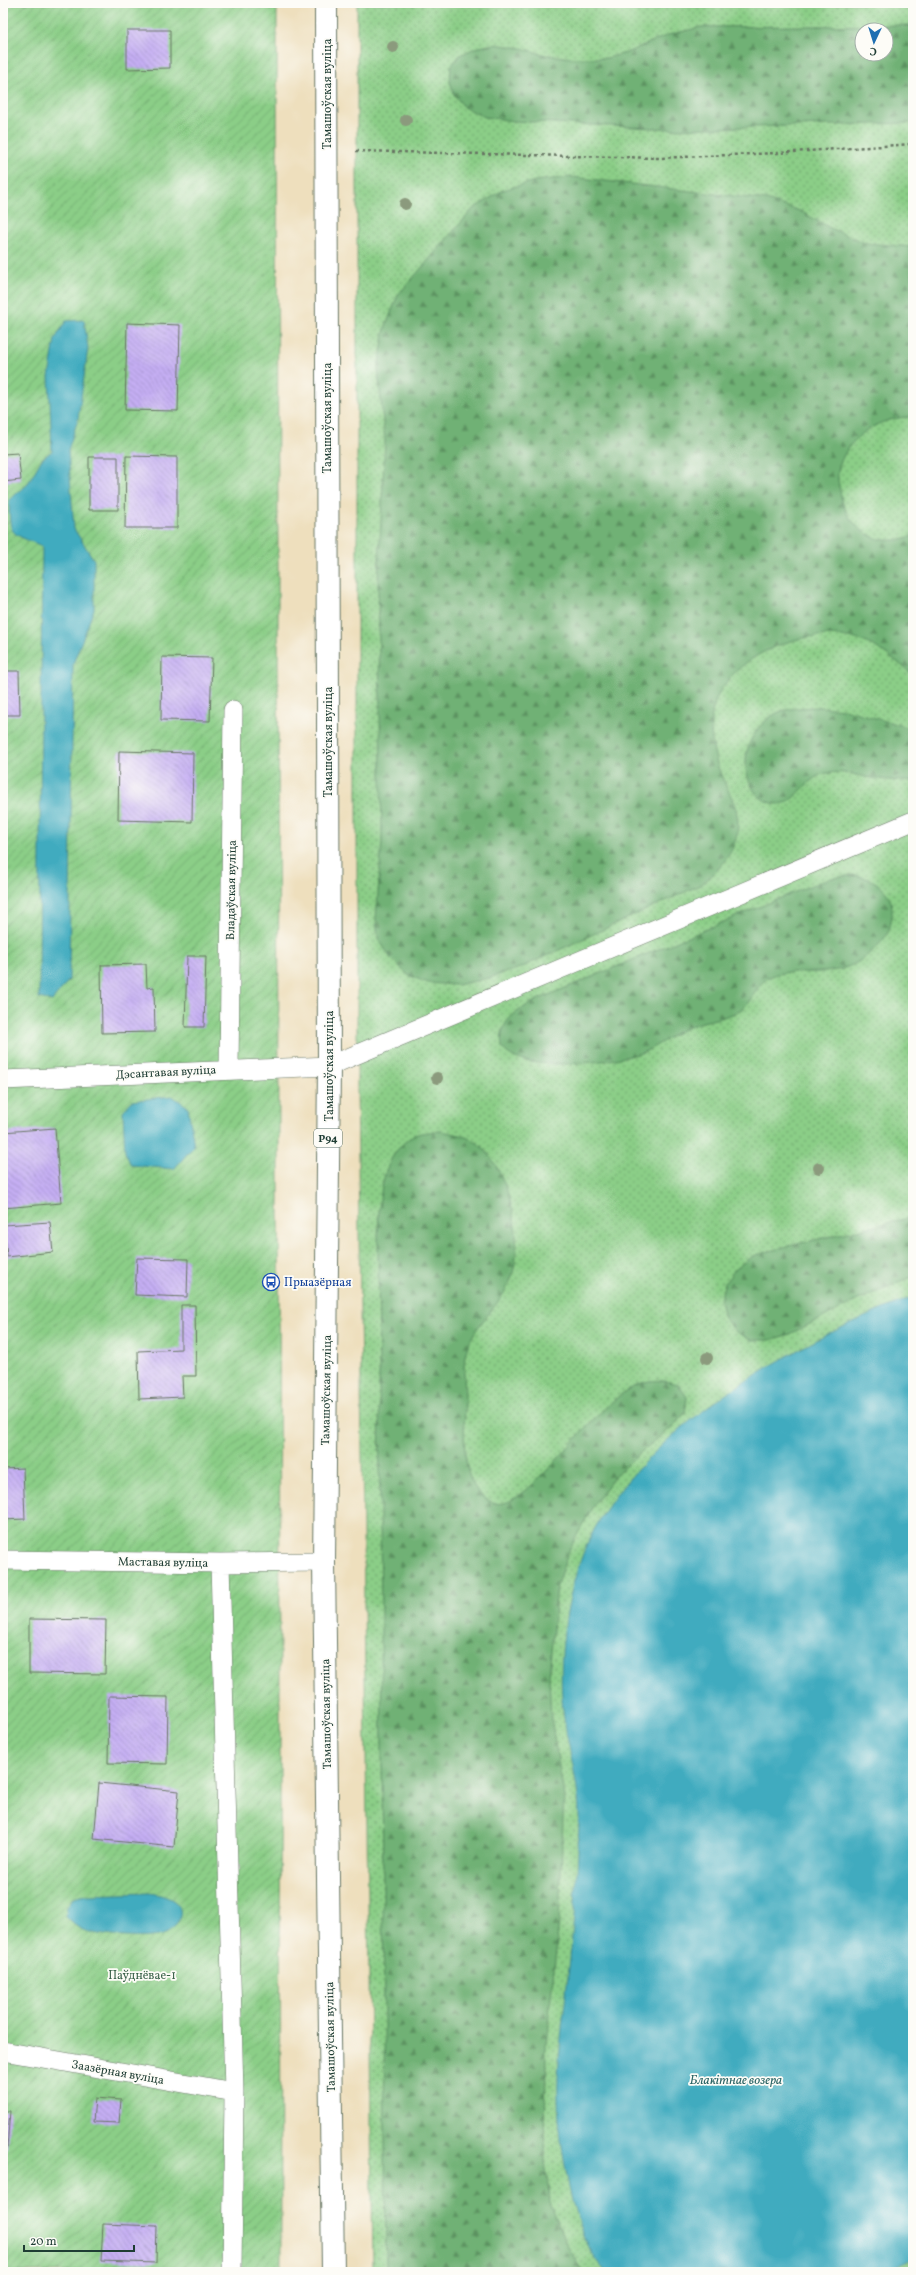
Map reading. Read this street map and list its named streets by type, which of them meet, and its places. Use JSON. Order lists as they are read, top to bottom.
{
  "streets": {
    "main road": ["Тамашоўская вуліца", "Р94"],
    "lane": [
      "Владаўская вуліца",
      "Дэсантавая вуліца",
      "Маставая вуліца",
      "Заазёрная вуліца"
    ]
  },
  "crossings": [
    ["Тамашоўская вуліца", "Дэсантавая вуліца"],
    ["Тамашоўская вуліца", "Маставая вуліца"],
    ["Владаўская вуліца", "Дэсантавая вуліца"]
  ],
  "water": ["Блакітнае возера"],
  "parks": ["Паўднёвае-1"],
  "places": {
    "bus stop": ["Прыазёрная"]
  },
  "scale_bar": "20 m",
  "north": "bottom"
}
